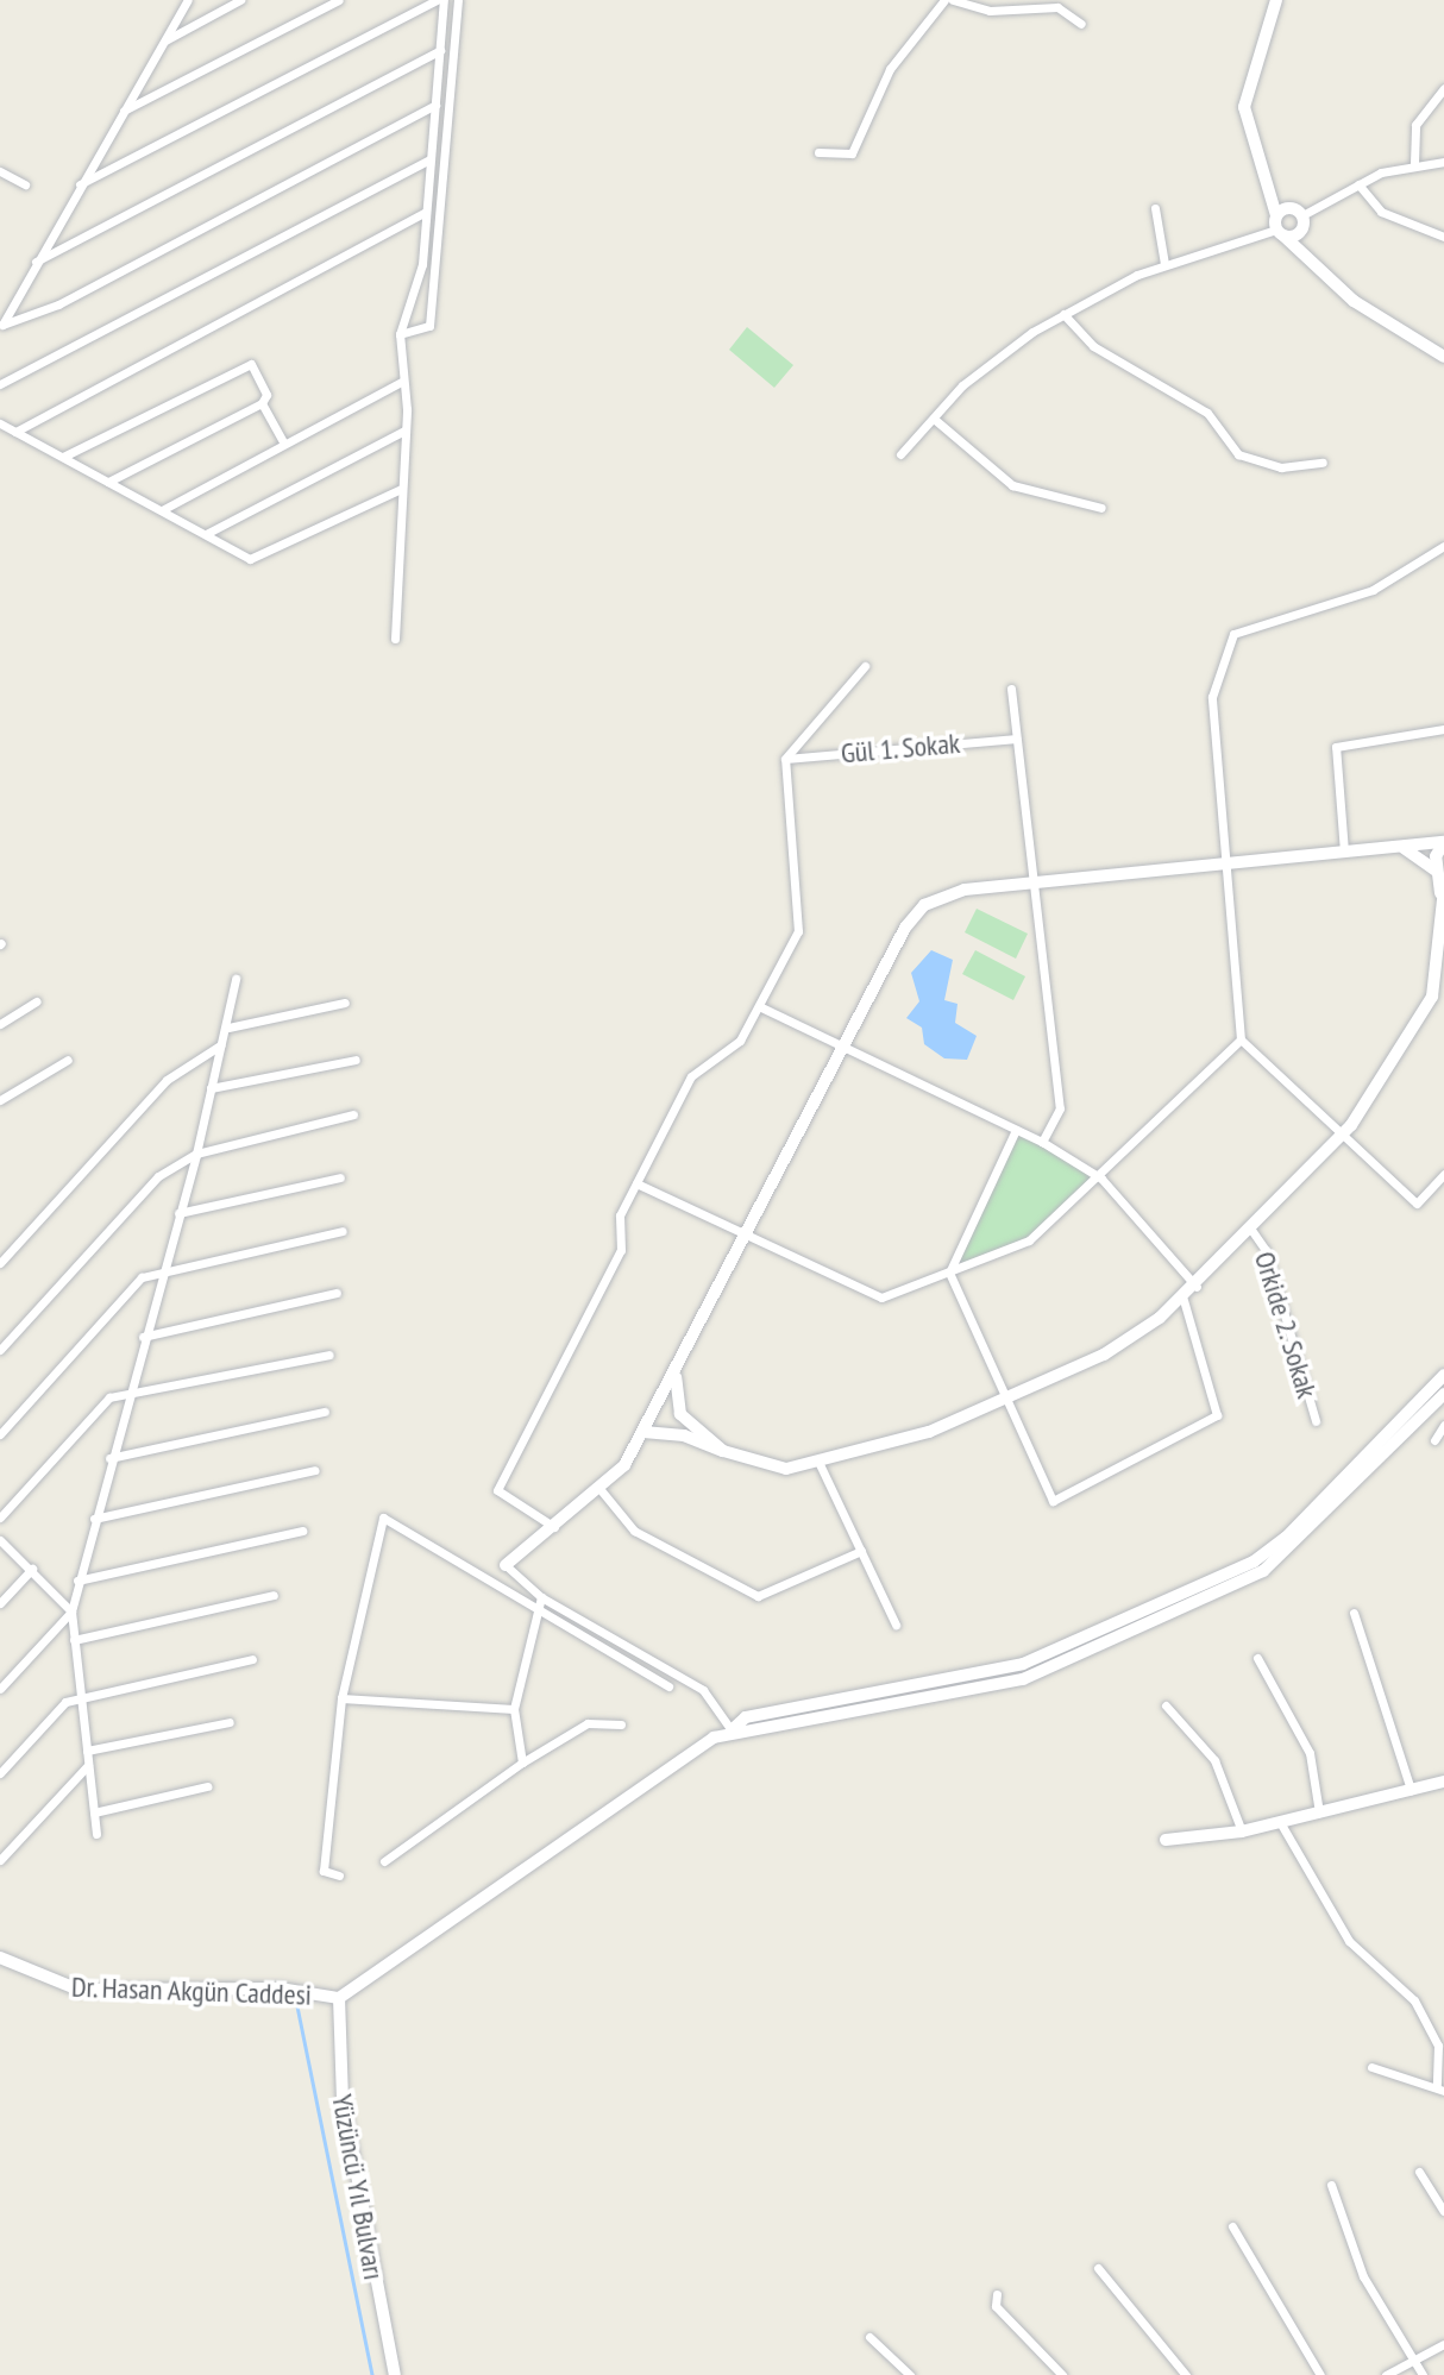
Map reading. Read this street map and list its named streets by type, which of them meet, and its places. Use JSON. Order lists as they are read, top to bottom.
{
  "streets": {
    "street": [
      "Gül 1. Sokak",
      "Orkide 2. Sokak",
      "Dr. Hasan Akgün Caddesi",
      "Yüzüncü Yıl Bulvarı"
    ]
  },
  "crossings": [
    ["Dr. Hasan Akgün Caddesi", "Yüzüncü Yıl Bulvarı"]
  ]
}
